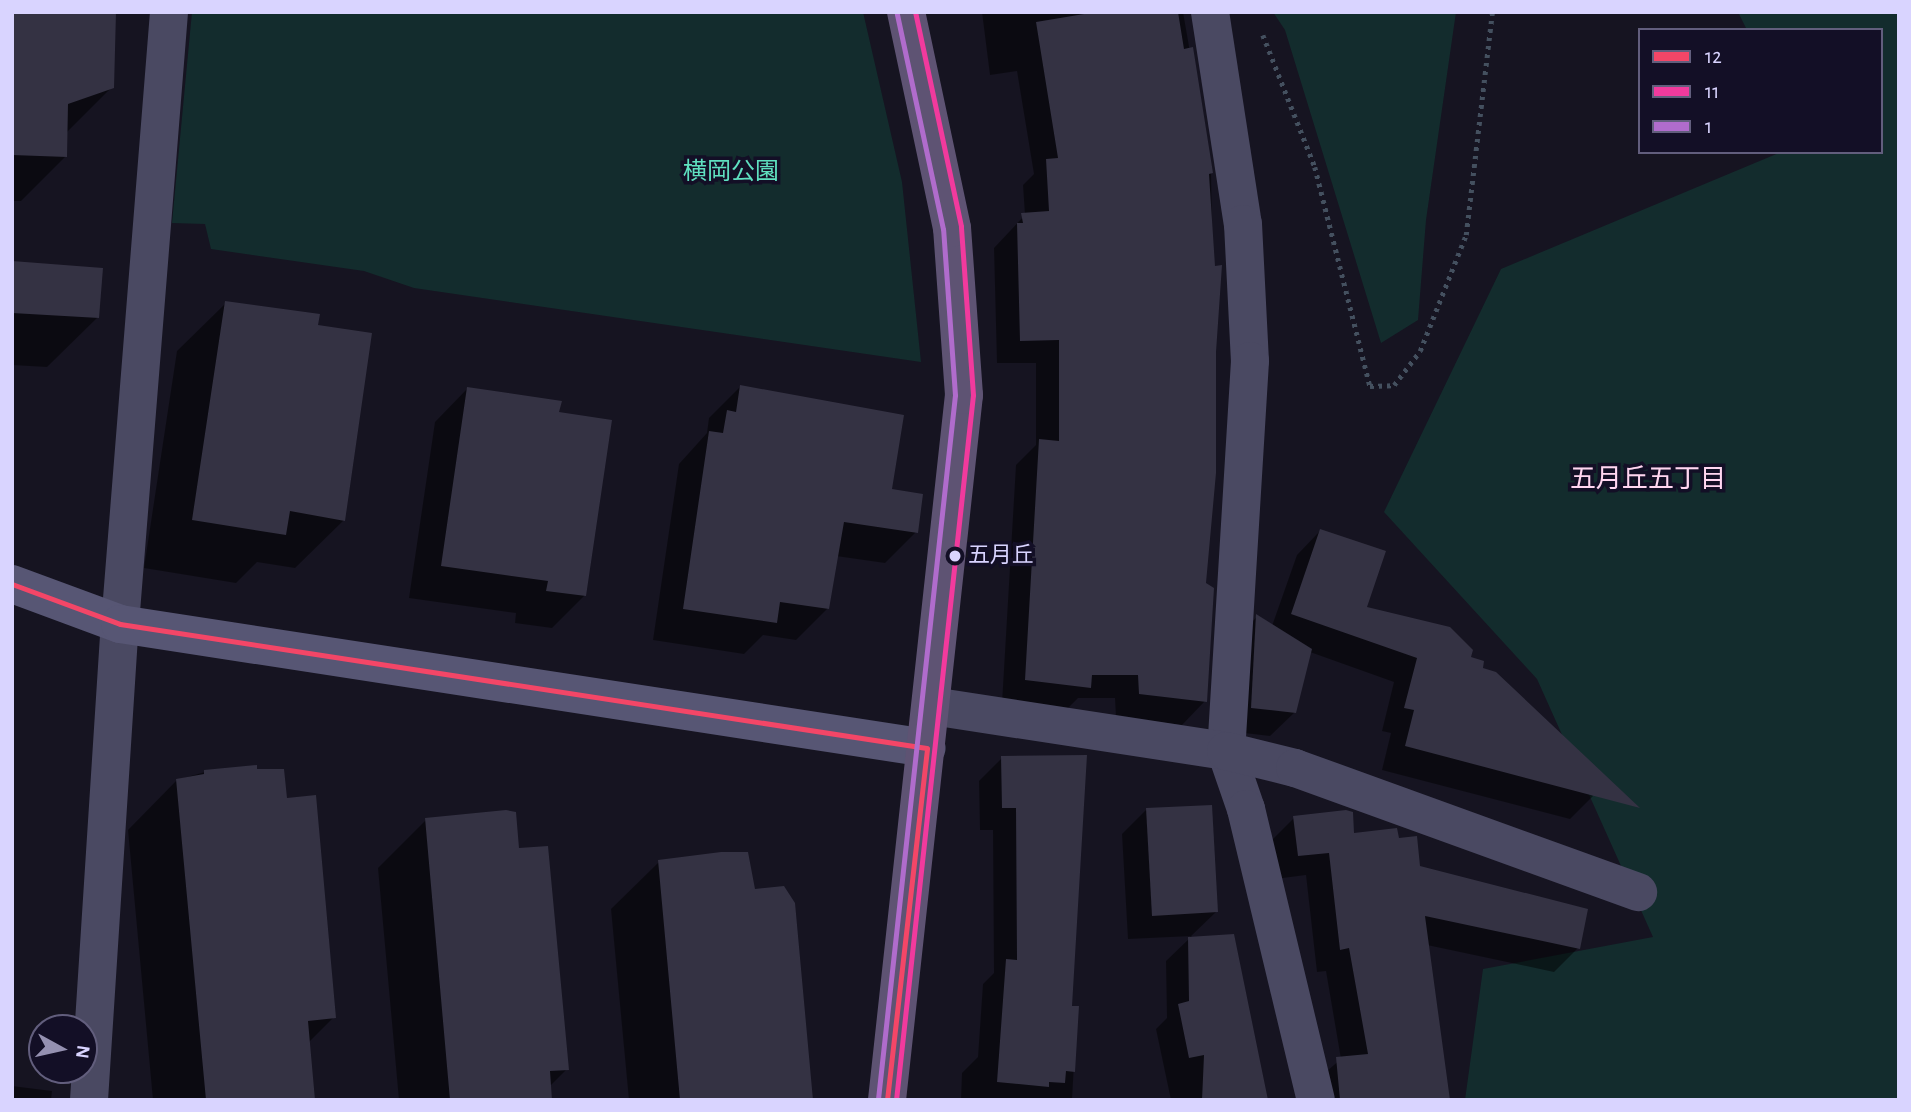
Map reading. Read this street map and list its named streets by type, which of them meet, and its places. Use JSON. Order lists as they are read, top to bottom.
{
  "districts": ["五月丘五丁目"],
  "parks": ["横岡公園"],
  "places": ["五月丘"],
  "lines": ["transit line 11", "transit line 1", "transit line 12"],
  "legend": ["12", "11", "1"],
  "north": "right"
}
